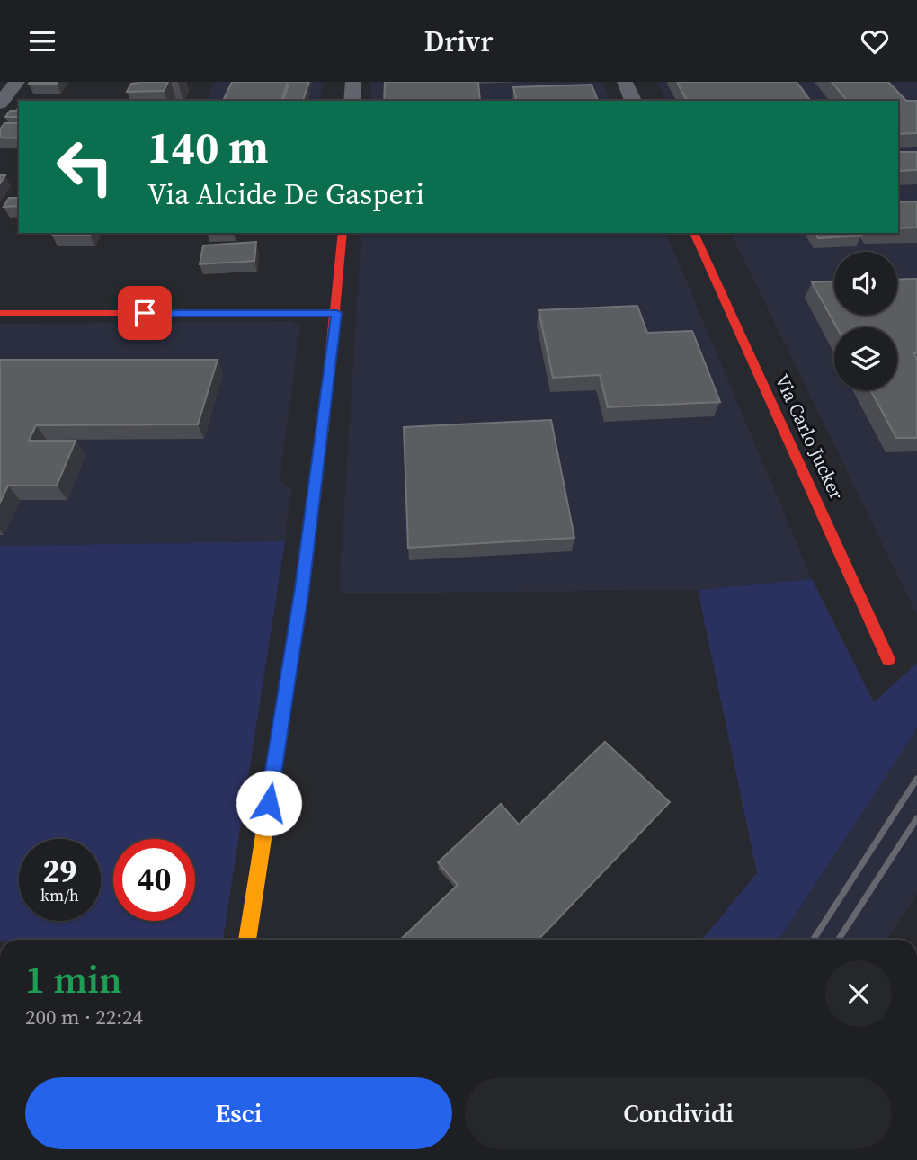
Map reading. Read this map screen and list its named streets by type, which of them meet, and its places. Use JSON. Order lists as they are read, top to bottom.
{
  "streets": {
    "street": ["Via Carlo Jucker"]
  },
  "page": {
    "header": "Drivr",
    "turn": ["140 m", "Via Alcide De Gasperi"],
    "speed": "29 km/h",
    "limit": "40",
    "heading": ["1 min", "200 m · 22:24"],
    "buttons": ["Esci", "Condividi"]
  }
}
